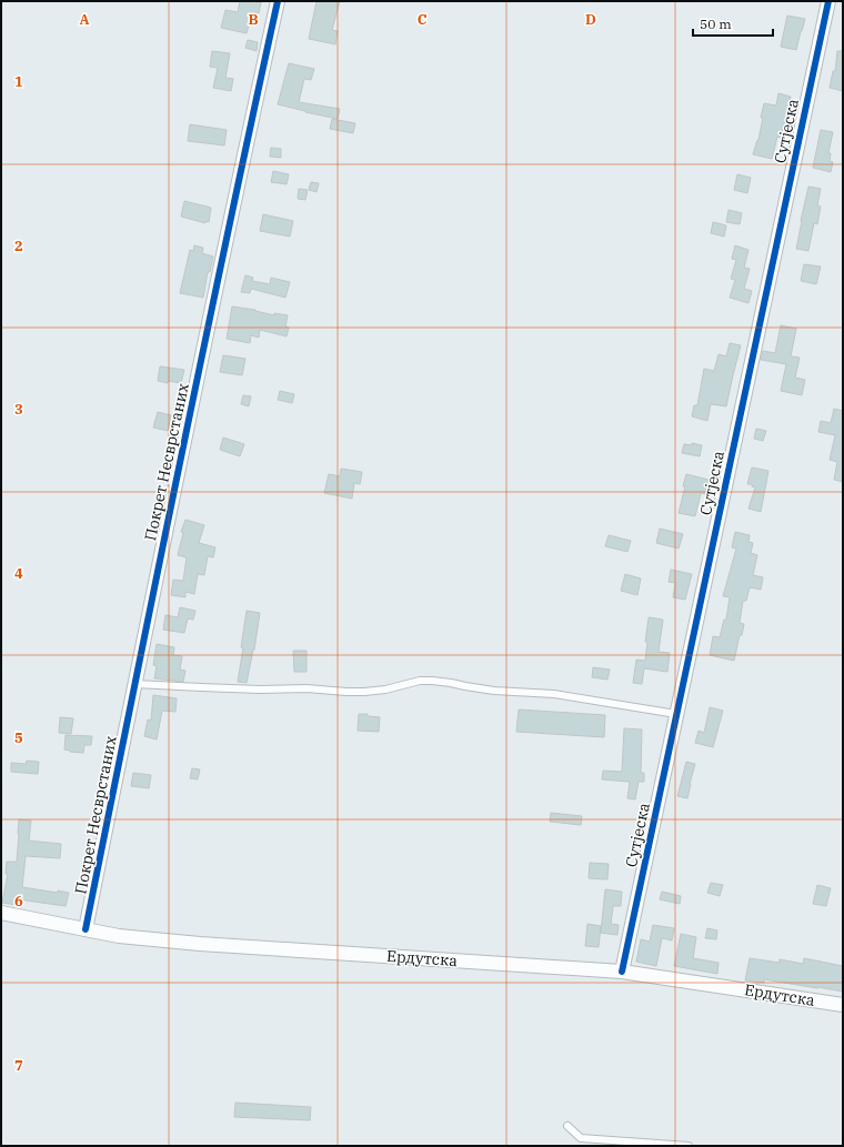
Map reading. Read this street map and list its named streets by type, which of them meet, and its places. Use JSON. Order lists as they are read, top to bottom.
{
  "streets": {
    "street": ["Сутјеска", "Покрет Несврстаних", "Ердутска"]
  },
  "crossings": [
    ["Сутјеска", "Ердутска"],
    ["Покрет Несврстаних", "Ердутска"]
  ],
  "scale_bar": "50 m",
  "grid": {
    "columns": [
      "A",
      "B",
      "C",
      "D"
    ],
    "rows": [
      "1",
      "2",
      "3",
      "4",
      "5",
      "6",
      "7"
    ]
  }
}
